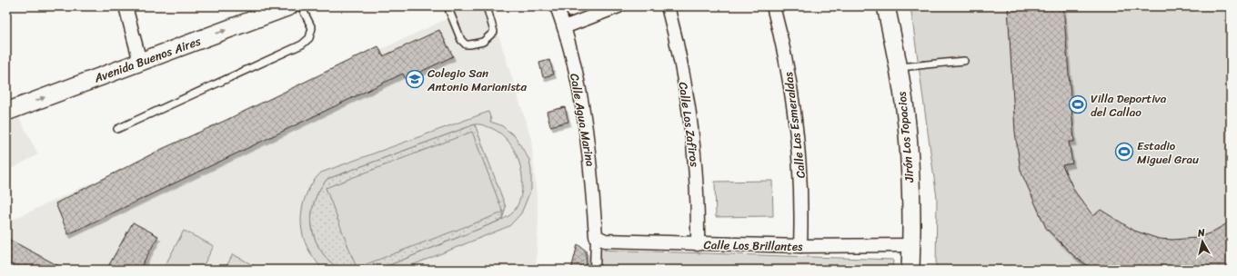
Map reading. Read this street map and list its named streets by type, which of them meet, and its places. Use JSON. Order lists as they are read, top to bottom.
{
  "streets": {
    "main road": ["Avenida Buenos Aires", "Jirón Los Topacios"],
    "street": [
      "Calle Agua Marina",
      "Calle Los Zafiros",
      "Calle Las Esmeraldas",
      "Calle Los Brillantes"
    ]
  },
  "crossings": [
    ["Calle Agua Marina", "Calle Los Brillantes"],
    ["Calle Los Zafiros", "Calle Los Brillantes"],
    ["Calle Las Esmeraldas", "Calle Los Brillantes"],
    ["Jirón Los Topacios", "Calle Los Brillantes"]
  ],
  "one_way": ["Avenida Buenos Aires"],
  "places": {
    "school or university": ["Colegio San Antonio Marianista"],
    "sports": ["Villa Deportiva del Callao", "Estadio Miguel Grau"]
  },
  "north": "top"
}
